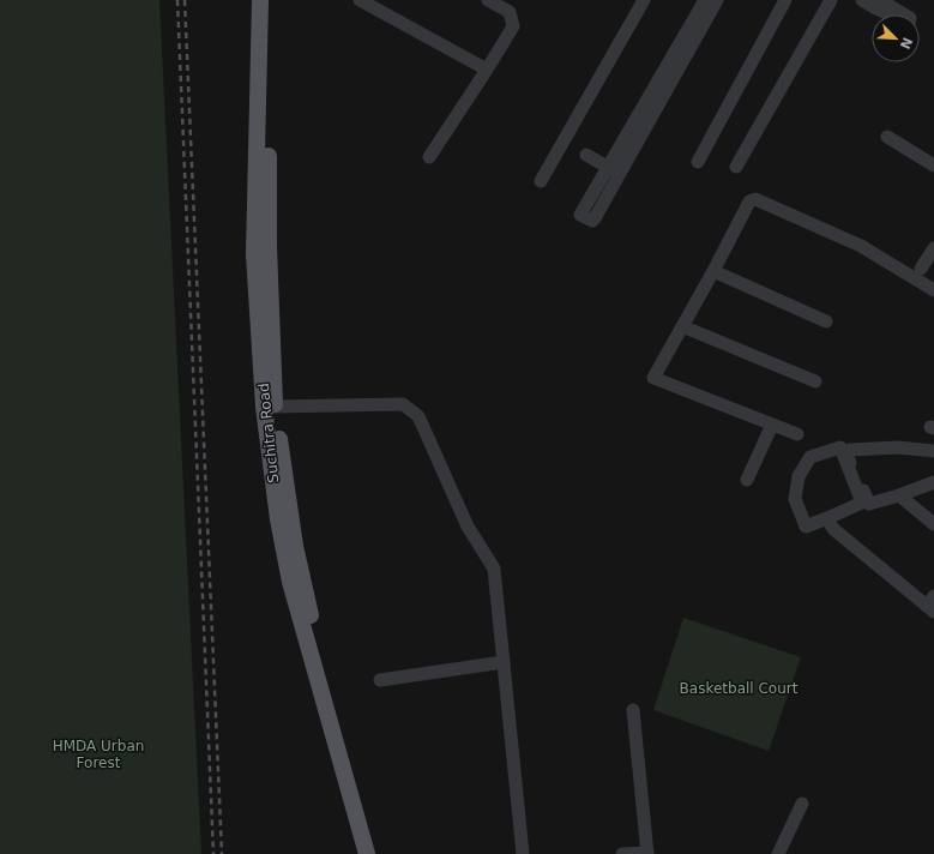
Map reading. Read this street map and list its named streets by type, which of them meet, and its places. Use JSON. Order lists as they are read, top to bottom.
{
  "streets": {
    "main road": ["Suchitra Road"]
  },
  "parks": ["Basketball Court", "HMDA Urban Forest"],
  "north": "bottom right"
}
